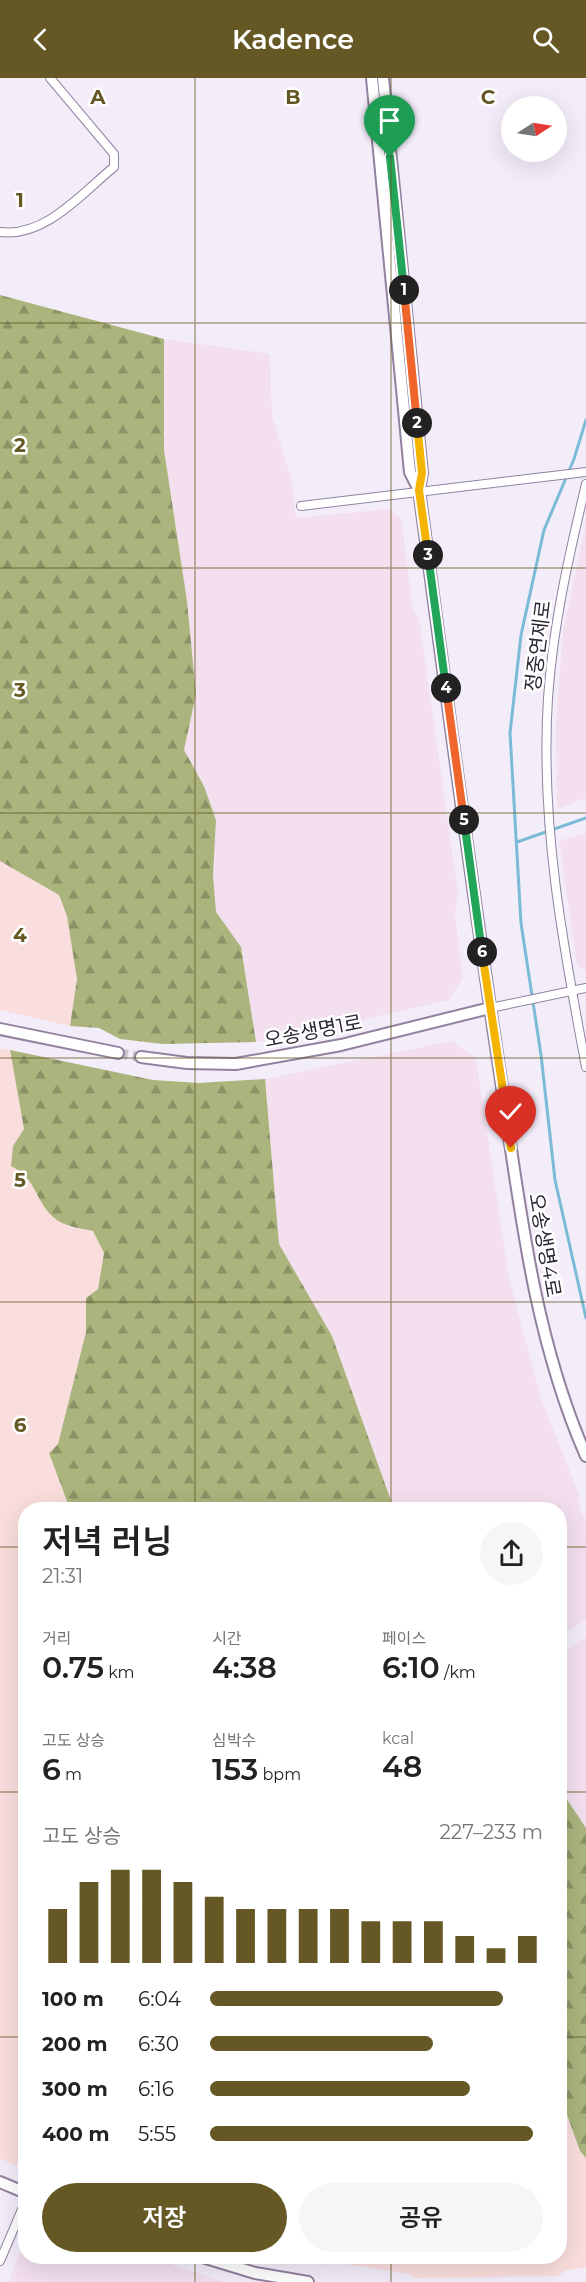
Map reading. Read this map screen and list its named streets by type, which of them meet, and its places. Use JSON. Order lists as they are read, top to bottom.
{
  "streets": {
    "street": ["정중연제로", "오송생명1로", "오송생명4로"]
  },
  "crossings": [
    ["오송생명1로", "오송생명4로"]
  ],
  "north": "right",
  "page": {
    "header": "Kadence",
    "pins": [
      "1",
      "2",
      "3",
      "4",
      "5",
      "6"
    ],
    "heading": ["저녁 러닝", "21:31"],
    "stats": [
      ["거리", "0.75 km"],
      ["시간", "4:38"],
      ["페이스", "6:10 /km"],
      ["고도 상승", "6 m"],
      ["심박수", "153 bpm"],
      ["kcal", "48"]
    ],
    "chart": ["고도 상승", "227–233 m"],
    "list": [
      {
        "name": "100 m",
        "note": "6:04"
      },
      {
        "name": "200 m",
        "note": "6:30"
      },
      {
        "name": "300 m",
        "note": "6:16"
      },
      {
        "name": "400 m",
        "note": "5:55"
      }
    ],
    "buttons": ["저장", "공유"]
  },
  "grid": {
    "columns": ["A", "B", "C"],
    "rows": [
      "1",
      "2",
      "3",
      "4",
      "5",
      "6"
    ]
  }
}
